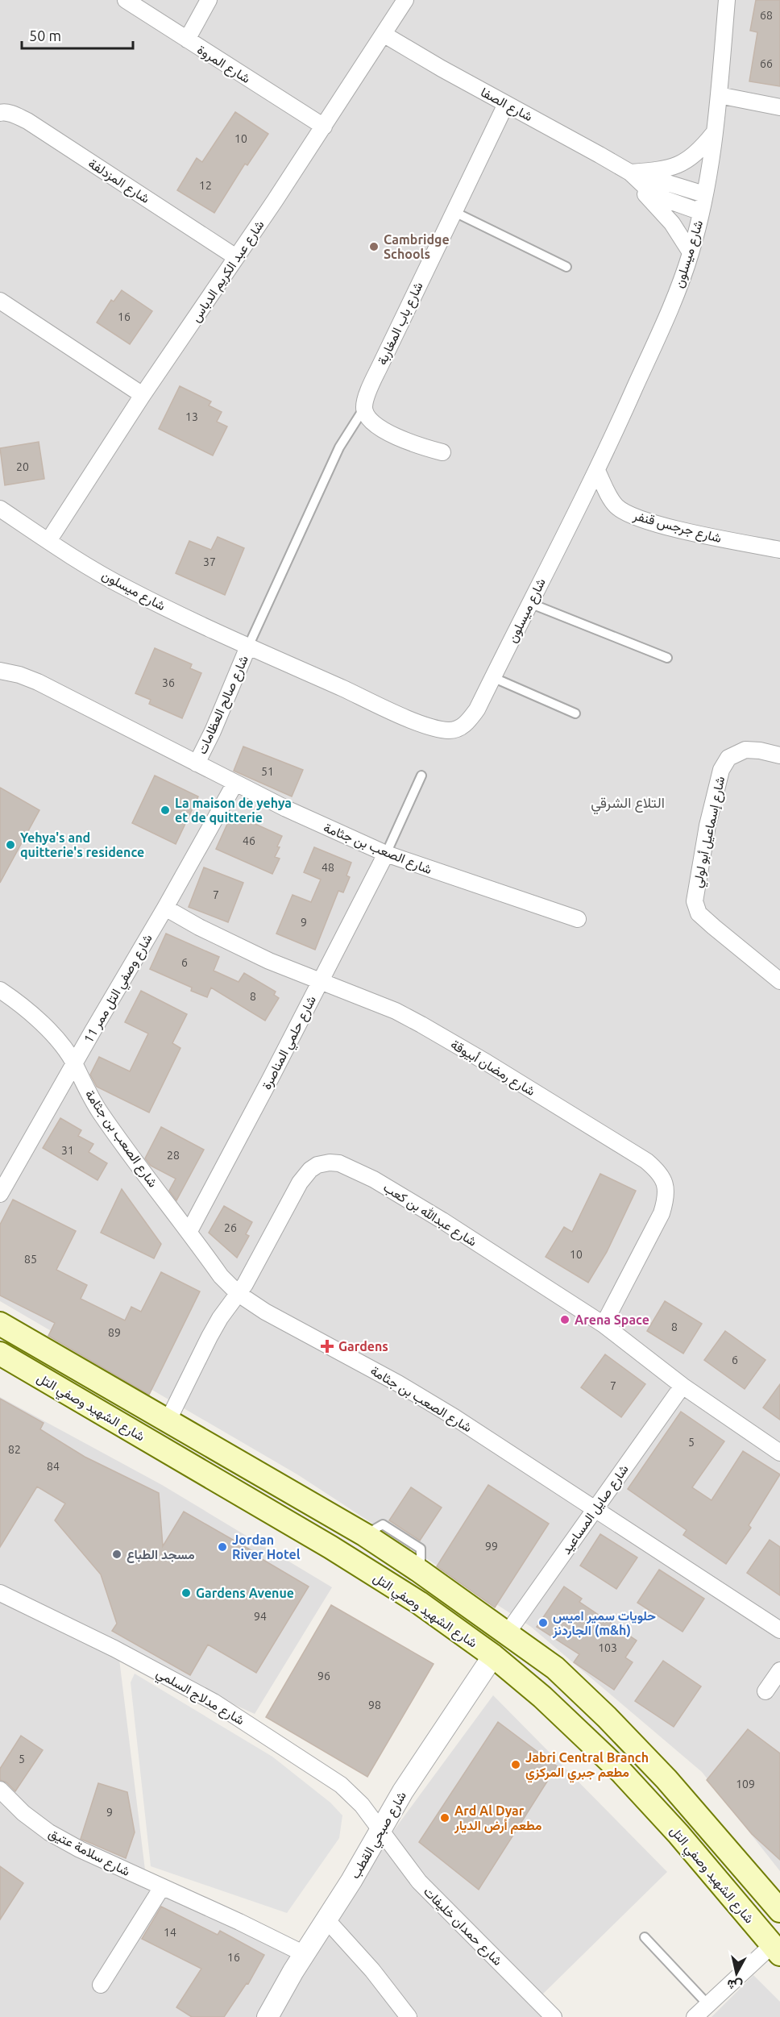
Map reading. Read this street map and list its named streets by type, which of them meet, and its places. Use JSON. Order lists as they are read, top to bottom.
{
  "streets": {
    "main road": ["شارع الشهيد وصفي التل"],
    "street": [
      "شارع المروة",
      "شارع الصفا",
      "شارع المزدلفة",
      "شارع ميسلون",
      "شارع عبد الكريم الدباس",
      "شارع باب المغاربة",
      "شارع جرجس قنفر",
      "شارع صالح العظامات",
      "شارع إسماعيل أبو لولي",
      "شارع الصعب بن جثامة",
      "شارع وصفي التل ممر 11",
      "شارع حلمي المناصرة",
      "شارع رمضان أبيوقة",
      "شارع عبدالله بن كعب",
      "شارع صايل المساعيد",
      "شارع مدلاج السلمي",
      "شارع صبحي القطب",
      "شارع سلامة عتيق",
      "شارع حمدان خليفات"
    ]
  },
  "crossings": [
    ["شارع المروة", "شارع عبد الكريم الدباس"],
    ["شارع الصفا", "شارع ميسلون"],
    ["شارع الصفا", "شارع عبد الكريم الدباس"],
    ["شارع الصفا", "شارع باب المغاربة"],
    ["شارع المزدلفة", "شارع عبد الكريم الدباس"],
    ["شارع ميسلون", "شارع عبد الكريم الدباس"],
    ["شارع ميسلون", "شارع جرجس قنفر"],
    ["شارع ميسلون", "شارع صالح العظامات"],
    ["شارع صالح العظامات", "شارع الصعب بن جثامة"],
    ["شارع الصعب بن جثامة", "شارع وصفي التل ممر 11"],
    ["شارع الصعب بن جثامة", "شارع حلمي المناصرة"],
    ["شارع الصعب بن جثامة", "شارع عبدالله بن كعب"],
    ["شارع الصعب بن جثامة", "شارع صايل المساعيد"],
    ["شارع وصفي التل ممر 11", "شارع رمضان أبيوقة"],
    ["شارع حلمي المناصرة", "شارع رمضان أبيوقة"],
    ["شارع رمضان أبيوقة", "شارع عبدالله بن كعب"],
    ["شارع عبدالله بن كعب", "شارع الشهيد وصفي التل"],
    ["شارع عبدالله بن كعب", "شارع صايل المساعيد"],
    ["شارع الشهيد وصفي التل", "شارع صايل المساعيد"],
    ["شارع الشهيد وصفي التل", "شارع صبحي القطب"],
    ["شارع مدلاج السلمي", "شارع صبحي القطب"],
    ["شارع مدلاج السلمي", "شارع حمدان خليفات"],
    ["شارع صبحي القطب", "شارع سلامة عتيق"],
    ["شارع صبحي القطب", "شارع حمدان خليفات"]
  ],
  "districts": ["التلاع الشرقي"],
  "places": {
    "other": [
      "Cambridge Schools",
      "La maison de yehya et de quitterie",
      "Yehya's and quitterie's residence",
      "Arena Space",
      "Jordan River Hotel",
      "مسجد الطباع",
      "Gardens Avenue",
      "حلويات سمير اميس الجاردنز (m&h)",
      "Jabri Central Branch مطعم جبري المركزي",
      "Ard Al Dyar مطعم أرض الديار"
    ],
    "health": ["Gardens"]
  },
  "house_numbers": [
    "68",
    "66",
    "10",
    "12",
    "16",
    "13",
    "20",
    "37",
    "36",
    "51",
    "46",
    "48",
    "7",
    "9",
    "6",
    "8",
    "31",
    "28",
    "26",
    "10",
    "85",
    "8",
    "89",
    "6",
    "7",
    "5",
    "82",
    "84",
    "99",
    "94",
    "103",
    "96",
    "98",
    "5",
    "109",
    "9",
    "14",
    "16"
  ],
  "scale_bar": "50 m",
  "north": "bottom"
}
